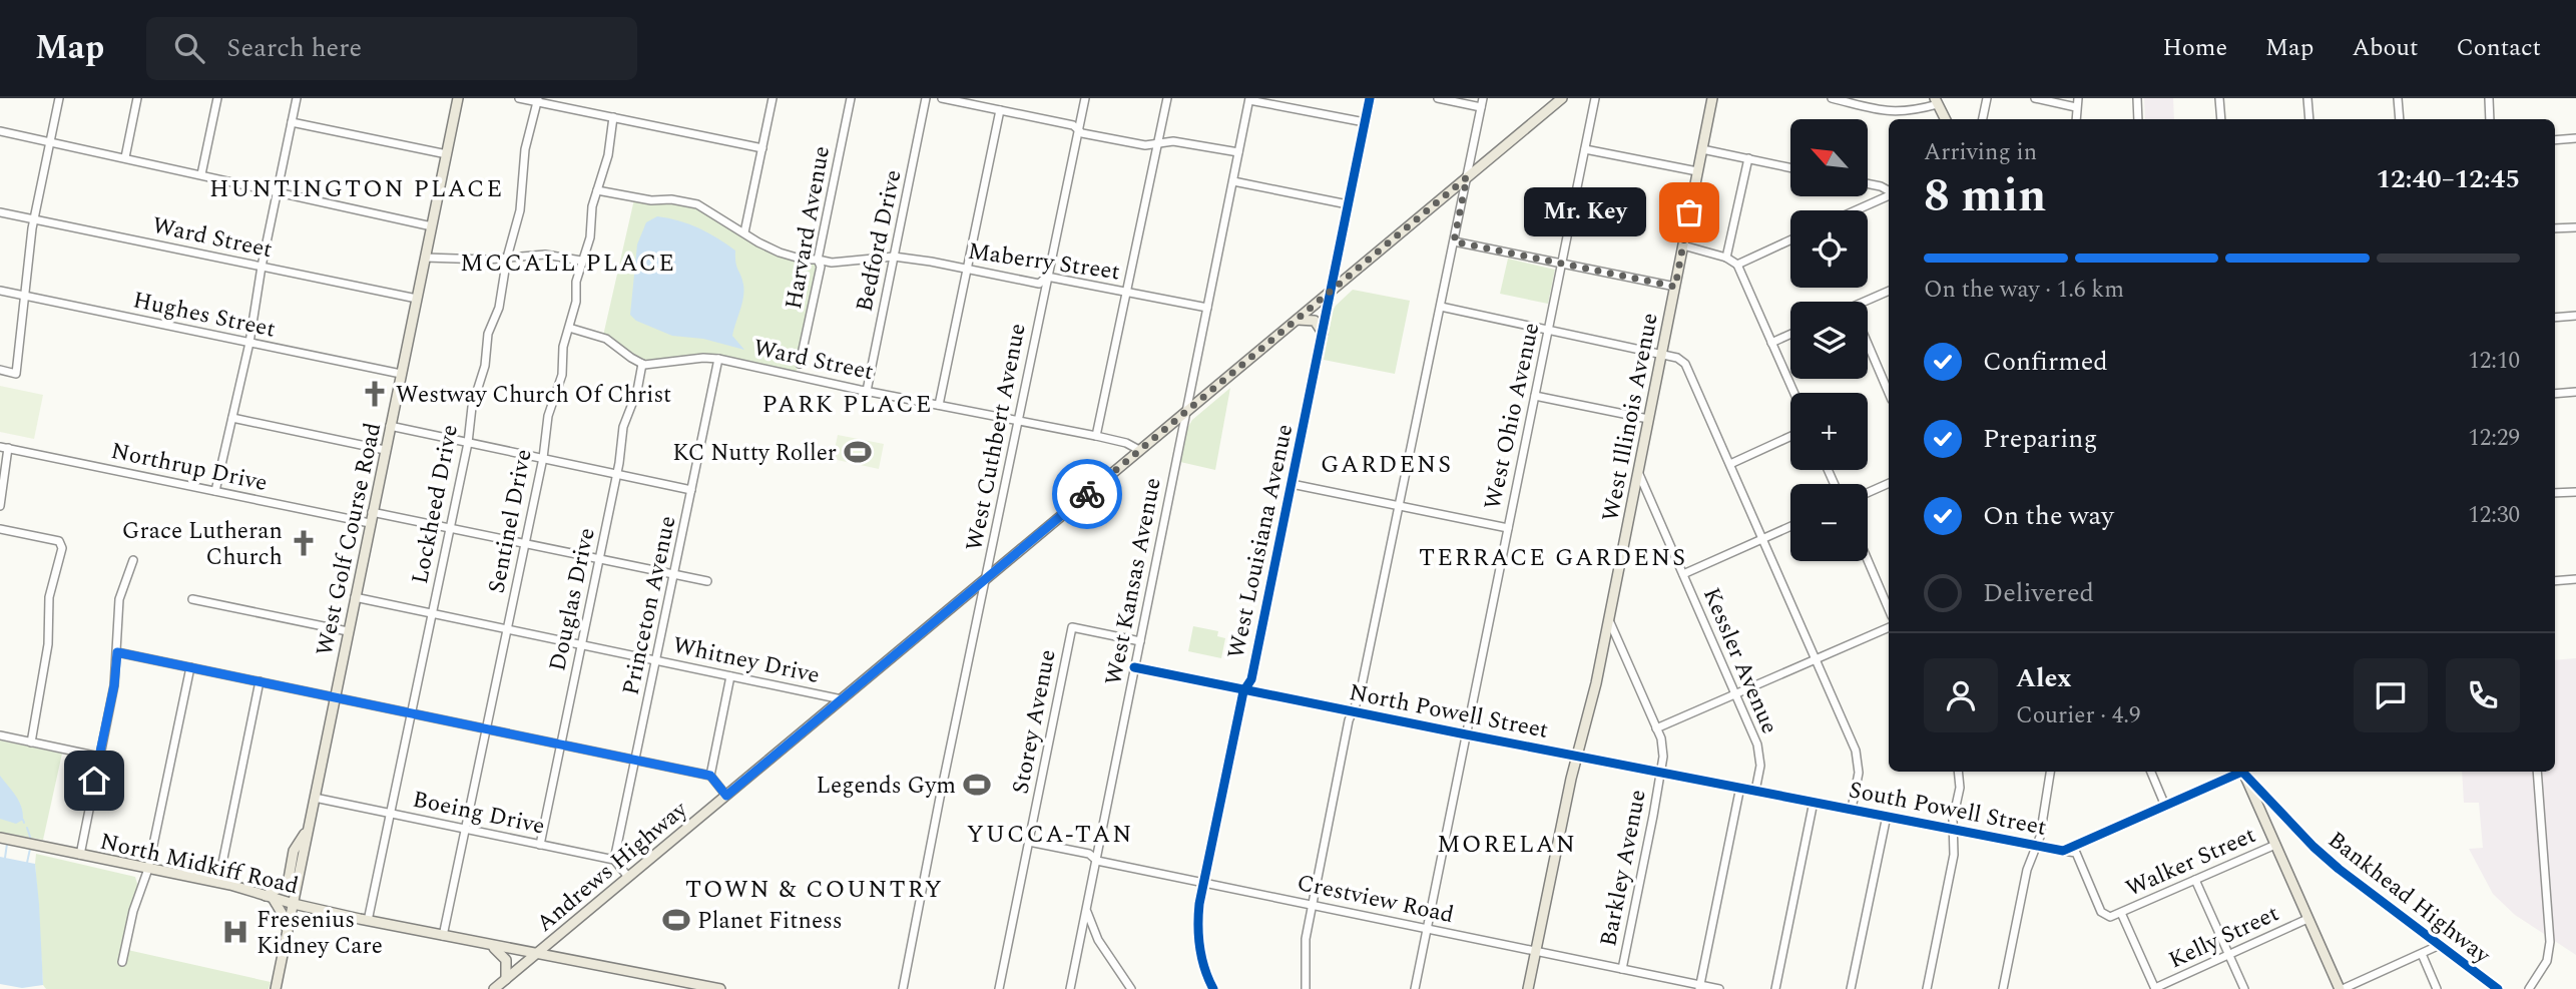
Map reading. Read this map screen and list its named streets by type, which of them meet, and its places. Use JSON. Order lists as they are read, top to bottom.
{
  "streets": {
    "main road": [
      "West Illinois Avenue",
      "West Golf Course Road",
      "North Midkiff Road",
      "Andrews Highway"
    ],
    "street": [
      "Harvard Avenue",
      "Ward Street",
      "Bedford Drive",
      "Maberry Street",
      "Hughes Street",
      "West Ohio Avenue",
      "West Cuthbert Avenue",
      "Northrup Drive",
      "Lockheed Drive",
      "Sentinel Drive",
      "West Louisiana Avenue",
      "West Kansas Avenue",
      "Douglas Drive",
      "Princeton Avenue",
      "Whitney Drive",
      "Kessler Avenue",
      "North Powell Street",
      "Storey Avenue",
      "South Powell Street",
      "Boeing Drive",
      "Walker Street",
      "Barkley Avenue",
      "Bankhead Highway",
      "Crestview Road",
      "Kelly Street"
    ]
  },
  "crossings": [
    ["Harvard Avenue", "Maberry Street"],
    ["Ward Street", "Bedford Drive"],
    ["Ward Street", "West Cuthbert Avenue"],
    ["Ward Street", "West Golf Course Road"],
    ["Ward Street", "Douglas Drive"],
    ["Ward Street", "Princeton Avenue"],
    ["Ward Street", "Andrews Highway"],
    ["Bedford Drive", "Maberry Street"],
    ["Maberry Street", "West Cuthbert Avenue"],
    ["Maberry Street", "Sentinel Drive"],
    ["Maberry Street", "West Kansas Avenue"],
    ["Hughes Street", "West Golf Course Road"],
    ["West Ohio Avenue", "North Powell Street"],
    ["West Ohio Avenue", "Crestview Road"],
    ["West Illinois Avenue", "Kessler Avenue"],
    ["West Illinois Avenue", "North Powell Street"],
    ["West Illinois Avenue", "Barkley Avenue"],
    ["West Illinois Avenue", "Crestview Road"],
    ["West Cuthbert Avenue", "Andrews Highway"],
    ["Northrup Drive", "West Golf Course Road"],
    ["Lockheed Drive", "Whitney Drive"],
    ["Lockheed Drive", "Boeing Drive"],
    ["Lockheed Drive", "North Midkiff Road"],
    ["Sentinel Drive", "Whitney Drive"],
    ["Sentinel Drive", "Boeing Drive"],
    ["Sentinel Drive", "North Midkiff Road"],
    ["West Golf Course Road", "Whitney Drive"],
    ["West Golf Course Road", "Boeing Drive"],
    ["West Golf Course Road", "North Midkiff Road"],
    ["West Louisiana Avenue", "North Powell Street"],
    ["West Louisiana Avenue", "Andrews Highway"],
    ["West Louisiana Avenue", "Crestview Road"],
    ["West Kansas Avenue", "North Powell Street"],
    ["West Kansas Avenue", "Storey Avenue"],
    ["West Kansas Avenue", "Andrews Highway"],
    ["West Kansas Avenue", "Crestview Road"],
    ["Douglas Drive", "Whitney Drive"],
    ["Douglas Drive", "Boeing Drive"],
    ["Princeton Avenue", "Whitney Drive"],
    ["Princeton Avenue", "Boeing Drive"],
    ["Whitney Drive", "Andrews Highway"],
    ["Kessler Avenue", "North Powell Street"],
    ["Kessler Avenue", "South Powell Street"],
    ["North Powell Street", "South Powell Street"],
    ["North Powell Street", "Barkley Avenue"],
    ["Storey Avenue", "Crestview Road"],
    ["North Midkiff Road", "Andrews Highway"],
    ["Barkley Avenue", "Crestview Road"]
  ],
  "districts": [
    "HUNTINGTON PLACE",
    "MCCALL PLACE",
    "PARK PLACE",
    "GARDENS",
    "TERRACE GARDENS",
    "YUCCA-TAN",
    "MORELAN",
    "TOWN & COUNTRY"
  ],
  "places": {
    "other": ["Mr. Key"],
    "church": ["Westway Church Of Christ", "Grace Lutheran Church"],
    "sports": ["KC Nutty Roller", "Legends Gym", "Planet Fitness"],
    "hospital": ["Fresenius Kidney Care"]
  },
  "north": "top left",
  "page": {
    "header": "Map",
    "search": "Search here",
    "nav": [
      "Home",
      "Map",
      "About",
      "Contact"
    ],
    "map_buttons": ["+", "−"],
    "heading": ["8 min", "Arriving in", "12:40–12:45"],
    "panel": ["Alex", "Courier · 4.9"],
    "bubble": "Mr. Key",
    "bar": "On the way · 1.6 km",
    "list": [
      ["Confirmed", "12:10"],
      ["Preparing", "12:29"],
      ["On the way", "12:30"],
      "Delivered"
    ]
  }
}
